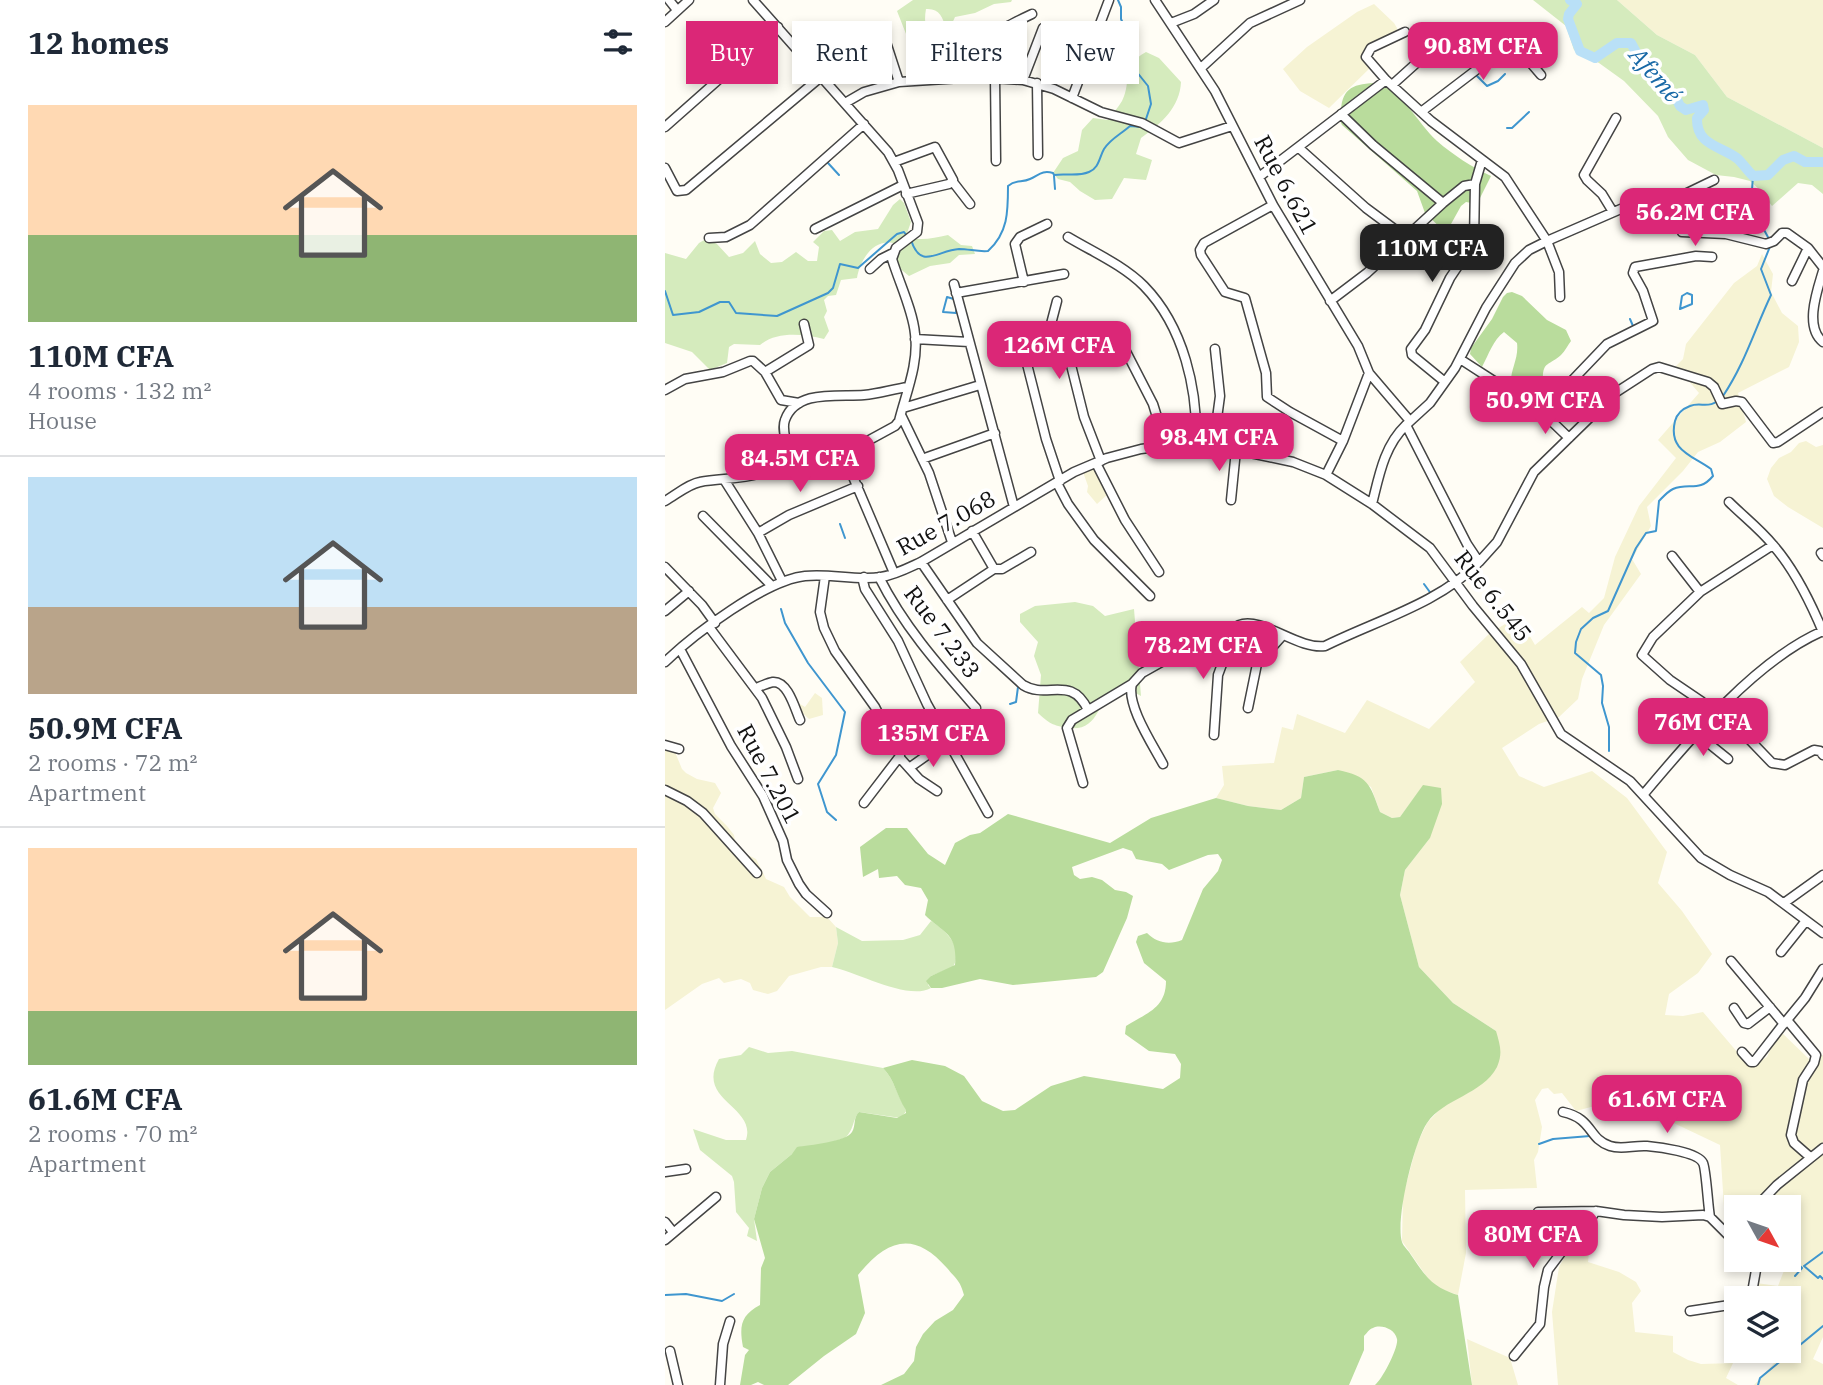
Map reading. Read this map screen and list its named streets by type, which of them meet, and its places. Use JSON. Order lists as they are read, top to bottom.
{
  "streets": {
    "street": [
      "Rue 6.621",
      "Rue 7.068",
      "Rue 6.545",
      "Rue 7.233",
      "Rue 7.201"
    ]
  },
  "crossings": [
    ["Rue 7.068", "Rue 6.545"],
    ["Rue 7.068", "Rue 7.233"],
    ["Rue 7.068", "Rue 7.201"]
  ],
  "water": ["Afemé"],
  "north": "bottom right",
  "page": {
    "heading": "12 homes",
    "chip": [
      "Buy",
      "Rent",
      "Filters",
      "New"
    ],
    "price": [
      "90.8M CFA",
      "56.2M CFA",
      "110M CFA",
      "126M CFA",
      "50.9M CFA",
      "98.4M CFA",
      "84.5M CFA",
      "78.2M CFA",
      "76M CFA",
      "135M CFA",
      "61.6M CFA",
      "80M CFA"
    ],
    "list": [
      {
        "name": "110M CFA",
        "note": "4 rooms · 132 m² · House"
      },
      {
        "name": "50.9M CFA",
        "note": "2 rooms · 72 m² · Apartment"
      },
      {
        "name": "61.6M CFA",
        "note": "2 rooms · 70 m² · Apartment"
      }
    ]
  }
}
